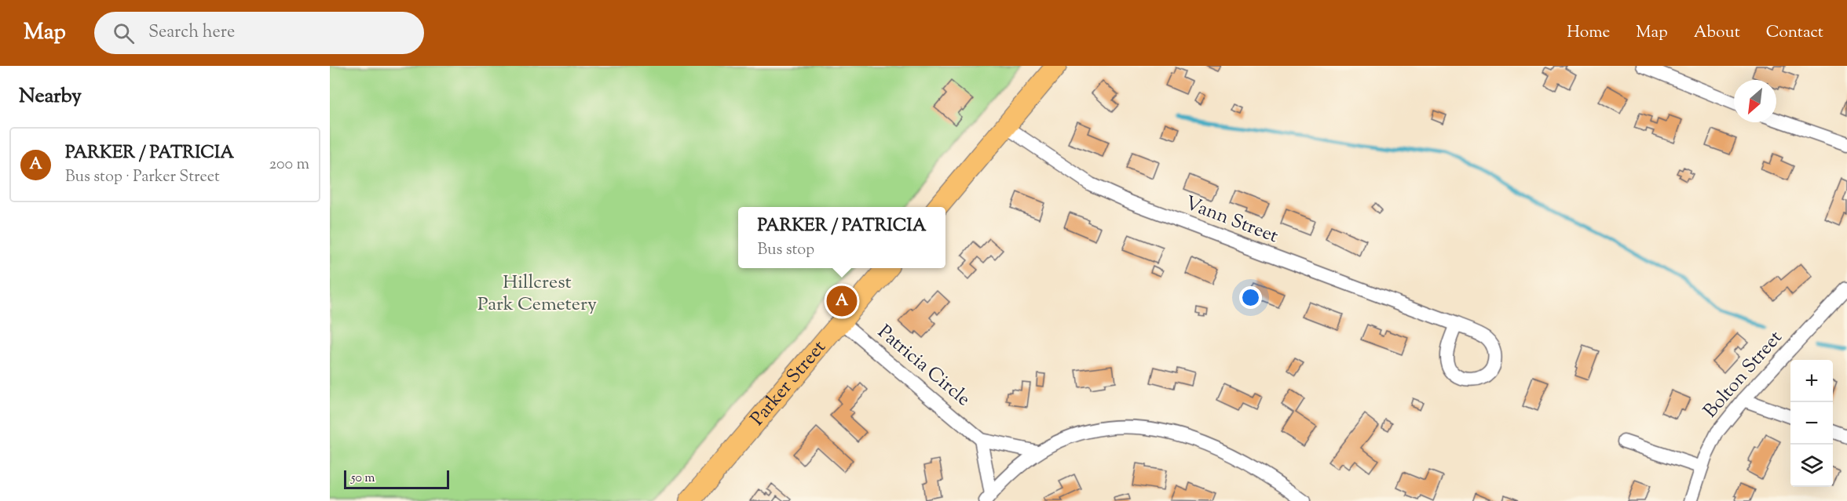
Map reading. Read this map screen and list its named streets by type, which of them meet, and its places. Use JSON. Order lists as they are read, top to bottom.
{
  "streets": {
    "main road": ["Parker Street"],
    "street": ["Vann Street", "Patricia Circle", "Bolton Street"]
  },
  "crossings": [
    ["Patricia Circle", "Parker Street"]
  ],
  "parks": ["Hillcrest Park Cemetery"],
  "scale_bar": "50 m",
  "north": "bottom left",
  "page": {
    "header": "Map",
    "search": "Search here",
    "nav": [
      "Home",
      "Map",
      "About",
      "Contact"
    ],
    "heading": "Nearby",
    "list": [
      {
        "mark": "A",
        "name": "PARKER / PATRICIA",
        "note": "Bus stop · Parker Street",
        "value": "200 m"
      }
    ],
    "popup": ["PARKER / PATRICIA", "Bus stop"],
    "pins": "A",
    "map_buttons": ["+", "−"],
    "scale": "50 m"
  }
}
